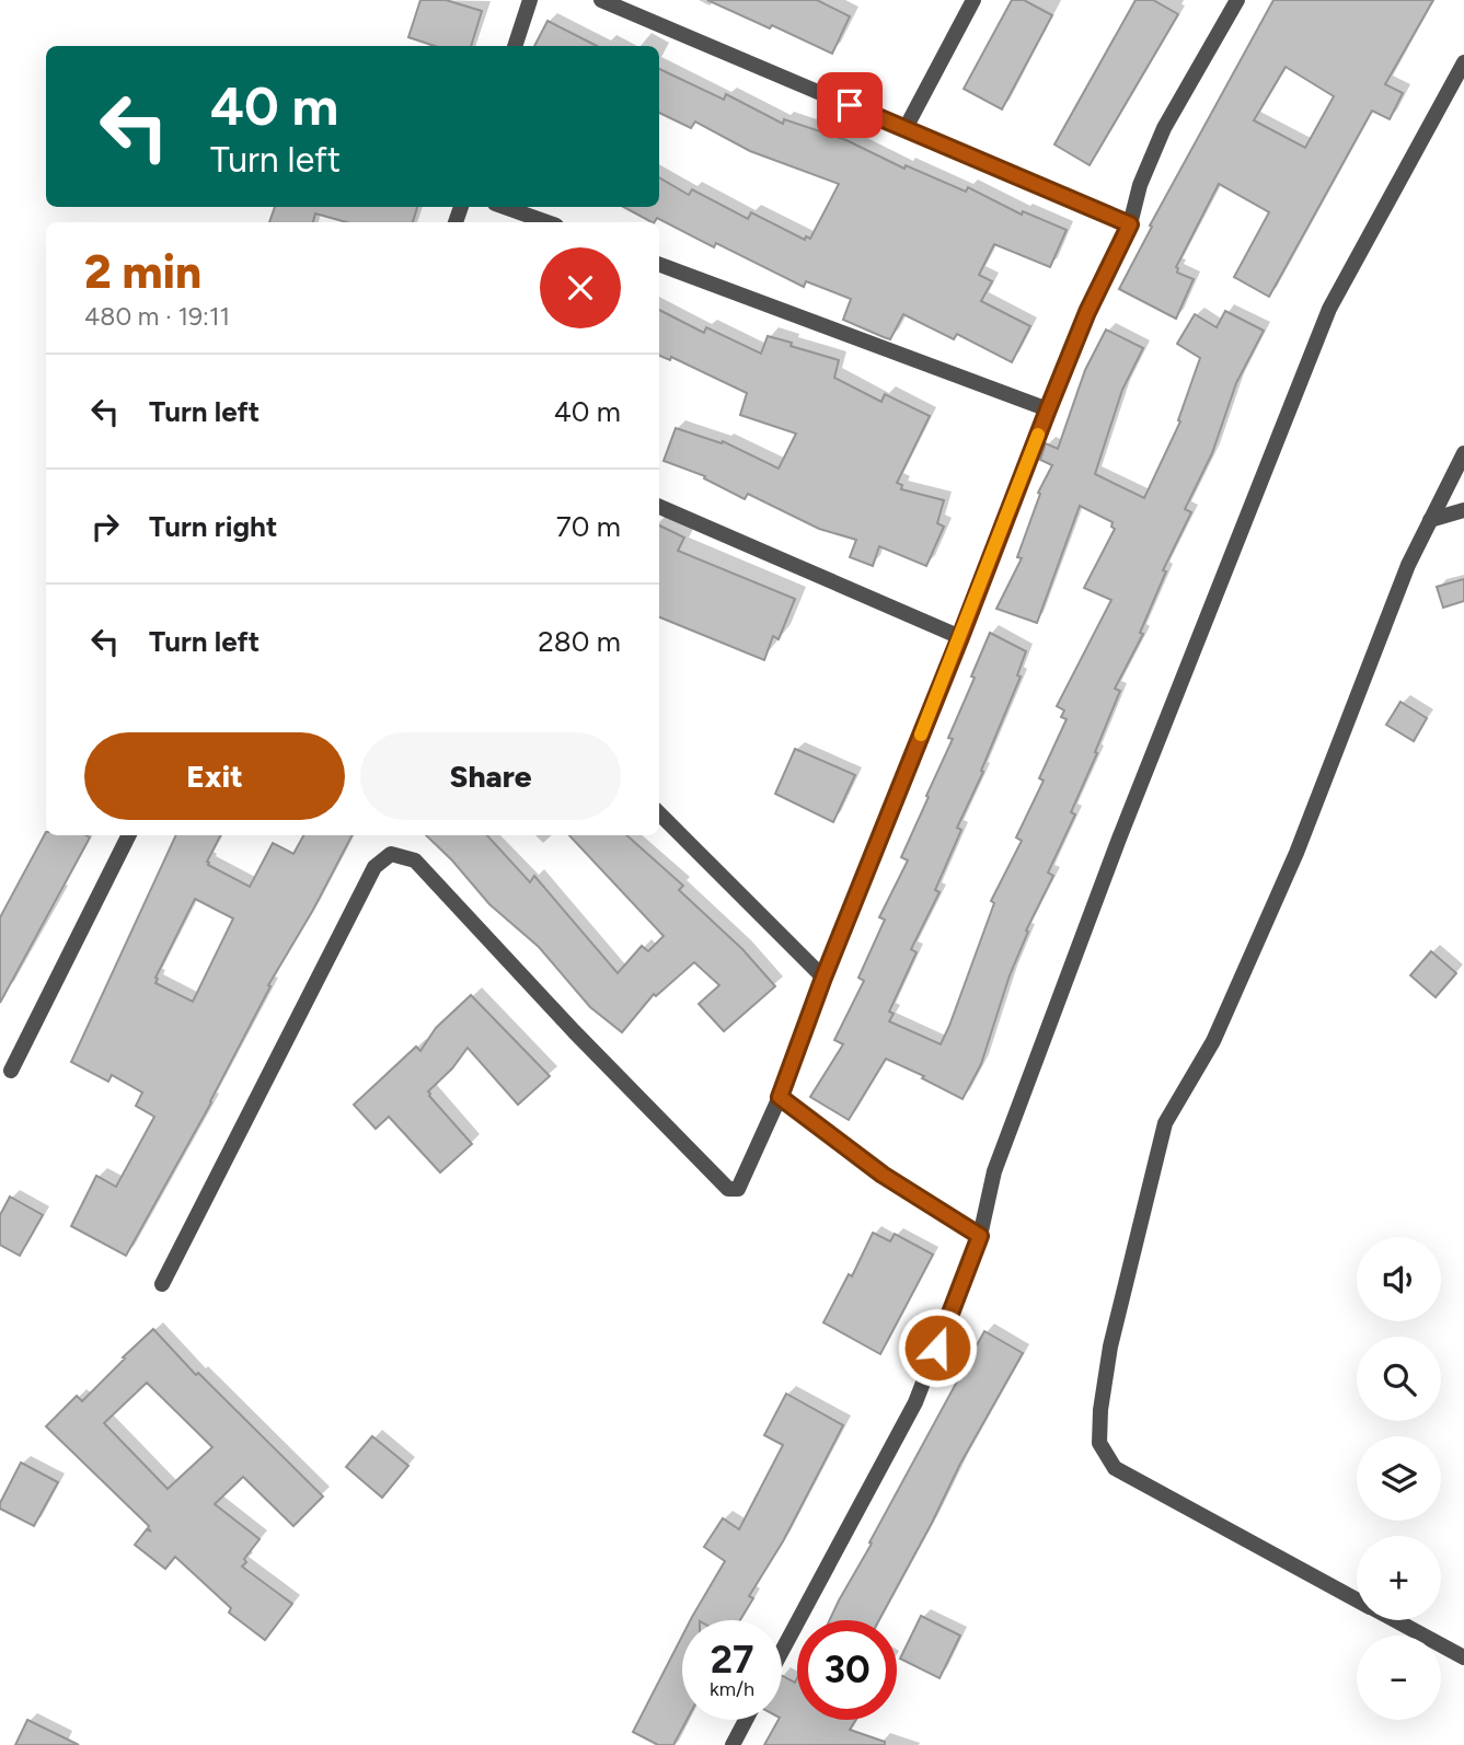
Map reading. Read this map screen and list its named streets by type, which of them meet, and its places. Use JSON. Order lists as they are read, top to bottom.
{
  "page": {
    "turn": ["40 m", "Turn left"],
    "heading": ["2 min", "480 m · 19:11"],
    "list": [
      {
        "name": "Turn left",
        "value": "40 m"
      },
      {
        "name": "Turn right",
        "value": "70 m"
      },
      {
        "name": "Turn left",
        "value": "280 m"
      }
    ],
    "buttons": ["Exit", "Share"],
    "map_buttons": ["+", "−"],
    "speed": "27 km/h",
    "limit": "30"
  }
}
